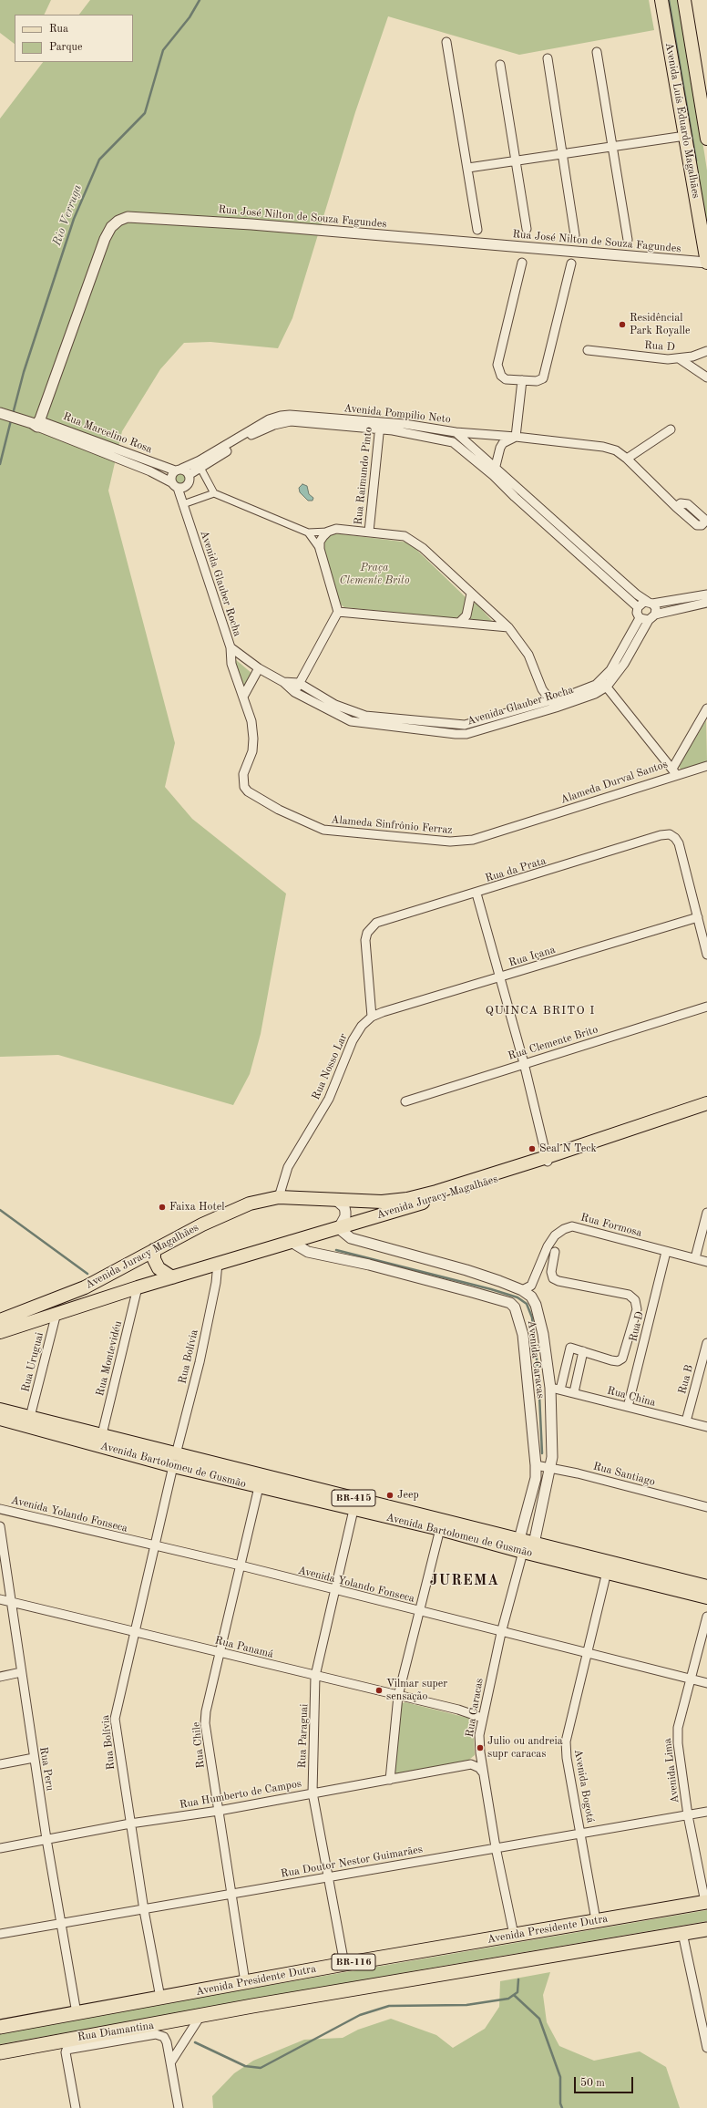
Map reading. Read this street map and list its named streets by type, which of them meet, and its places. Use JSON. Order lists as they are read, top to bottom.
{
  "streets": {
    "highway": ["Avenida Presidente Dutra", "BR-116"],
    "main road": [
      "Avenida Luís Eduardo Magalhães",
      "Avenida Juracy Magalhães",
      "Avenida Bartolomeu de Gusmão",
      "BR-415"
    ],
    "street": [
      "Rua José Nilton de Souza Fagundes",
      "Rua D",
      "Avenida Pompilio Neto",
      "Rua Marcelino Rosa",
      "Rua Raimundo Pinto",
      "Avenida Glauber Rocha",
      "Alameda Durval Santos",
      "Alameda Sinfrônio Ferraz",
      "Rua da Prata",
      "Rua Içana",
      "Rua Clemente Brito",
      "Rua Nosso Lar",
      "Rua Formosa",
      "Rua Bolívia",
      "Rua Montevidéu",
      "Avenida Caracas",
      "Rua Uruguai",
      "Rua B",
      "Rua China",
      "Rua Santiago",
      "Avenida Yolando Fonseca",
      "Rua Panamá",
      "Rua Caracas",
      "Rua Paraguai",
      "Rua Chile",
      "Rua Peru",
      "Avenida Lima",
      "Avenida Bogotá",
      "Rua Humberto de Campos",
      "Rua Doutor Nestor Guimarães",
      "Rua Diamantina"
    ]
  },
  "crossings": [
    ["Avenida Luís Eduardo Magalhães", "Rua José Nilton de Souza Fagundes"],
    ["Rua José Nilton de Souza Fagundes", "Rua Marcelino Rosa"],
    ["Rua D", "Rua Formosa"],
    ["Rua D", "Rua China"],
    ["Avenida Pompilio Neto", "Rua Marcelino Rosa"],
    ["Avenida Pompilio Neto", "Rua Raimundo Pinto"],
    ["Avenida Pompilio Neto", "Avenida Glauber Rocha"],
    ["Rua Marcelino Rosa", "Avenida Glauber Rocha"],
    ["Avenida Glauber Rocha", "Alameda Durval Santos"],
    ["Alameda Durval Santos", "Alameda Sinfrônio Ferraz"],
    ["Rua da Prata", "Rua Içana"],
    ["Rua da Prata", "Rua Nosso Lar"],
    ["Rua Içana", "Rua Nosso Lar"],
    ["Rua Nosso Lar", "Avenida Juracy Magalhães"],
    ["Avenida Juracy Magalhães", "Rua Bolívia"],
    ["Avenida Juracy Magalhães", "Rua Montevidéu"],
    ["Avenida Juracy Magalhães", "Avenida Caracas"],
    ["Avenida Juracy Magalhães", "Rua Uruguai"],
    ["Rua Formosa", "Avenida Caracas"],
    ["Rua Bolívia", "Avenida Bartolomeu de Gusmão"],
    ["Rua Bolívia", "Avenida Yolando Fonseca"],
    ["Rua Bolívia", "Rua Panamá"],
    ["Rua Bolívia", "Rua Humberto de Campos"],
    ["Rua Bolívia", "Rua Doutor Nestor Guimarães"],
    ["Rua Bolívia", "Avenida Presidente Dutra"],
    ["Rua Montevidéu", "Avenida Bartolomeu de Gusmão"],
    ["Avenida Caracas", "Rua China"],
    ["Avenida Caracas", "Avenida Bartolomeu de Gusmão"],
    ["Avenida Caracas", "Rua Santiago"],
    ["Rua Uruguai", "Avenida Bartolomeu de Gusmão"],
    ["Rua B", "Rua China"],
    ["Avenida Bartolomeu de Gusmão", "Rua Caracas"],
    ["Avenida Bartolomeu de Gusmão", "Rua Paraguai"],
    ["Avenida Bartolomeu de Gusmão", "Rua Chile"],
    ["Avenida Bartolomeu de Gusmão", "Avenida Bogotá"],
    ["Avenida Yolando Fonseca", "Rua Caracas"],
    ["Avenida Yolando Fonseca", "Rua Paraguai"],
    ["Avenida Yolando Fonseca", "Rua Chile"],
    ["Avenida Yolando Fonseca", "Avenida Lima"],
    ["Avenida Yolando Fonseca", "Avenida Bogotá"],
    ["Rua Panamá", "Rua Caracas"],
    ["Rua Panamá", "Rua Paraguai"],
    ["Rua Panamá", "Rua Chile"],
    ["Rua Panamá", "Rua Peru"],
    ["Rua Caracas", "Rua Doutor Nestor Guimarães"],
    ["Rua Caracas", "Avenida Presidente Dutra"],
    ["Rua Paraguai", "Rua Humberto de Campos"],
    ["Rua Paraguai", "Rua Doutor Nestor Guimarães"],
    ["Rua Paraguai", "Avenida Presidente Dutra"],
    ["Rua Chile", "Rua Humberto de Campos"],
    ["Rua Chile", "Rua Doutor Nestor Guimarães"],
    ["Rua Chile", "Avenida Presidente Dutra"],
    ["Rua Peru", "Rua Humberto de Campos"],
    ["Rua Peru", "Rua Doutor Nestor Guimarães"],
    ["Rua Peru", "Avenida Presidente Dutra"],
    ["Avenida Lima", "Rua Doutor Nestor Guimarães"],
    ["Avenida Lima", "Avenida Presidente Dutra"],
    ["Avenida Bogotá", "Rua Doutor Nestor Guimarães"],
    ["Avenida Bogotá", "Avenida Presidente Dutra"]
  ],
  "districts": ["QUINCA BRITO I", "JUREMA"],
  "water": ["Rio Verruga"],
  "parks": ["Praça Clemente Brito"],
  "places": [
    "Residêncial Park Royalle",
    "Seal N Teck",
    "Faixa Hotel",
    "Jeep",
    "Vilmar super sensação",
    "Julio ou andreia supr caracas"
  ],
  "legend": ["Rua", "Parque"],
  "scale_bar": "50 m"
}
